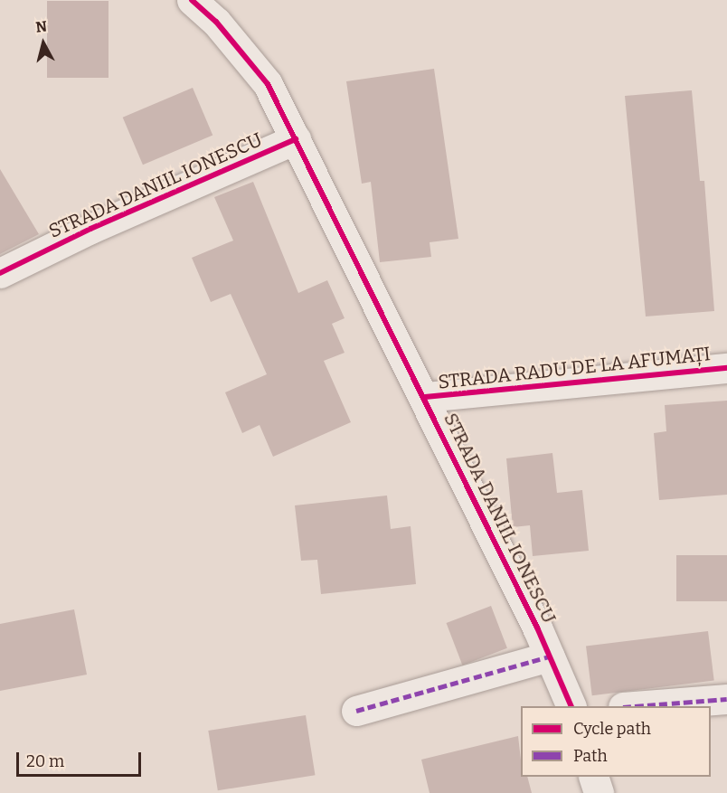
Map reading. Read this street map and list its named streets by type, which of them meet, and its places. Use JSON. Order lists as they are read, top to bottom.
{
  "streets": {
    "street": ["STRADA DANIIL IONESCU", "STRADA RADU DE LA AFUMAȚI"]
  },
  "crossings": [
    ["STRADA DANIIL IONESCU", "STRADA RADU DE LA AFUMAȚI"]
  ],
  "legend": ["Cycle path", "Path"],
  "scale_bar": "20 m",
  "north": "top"
}
